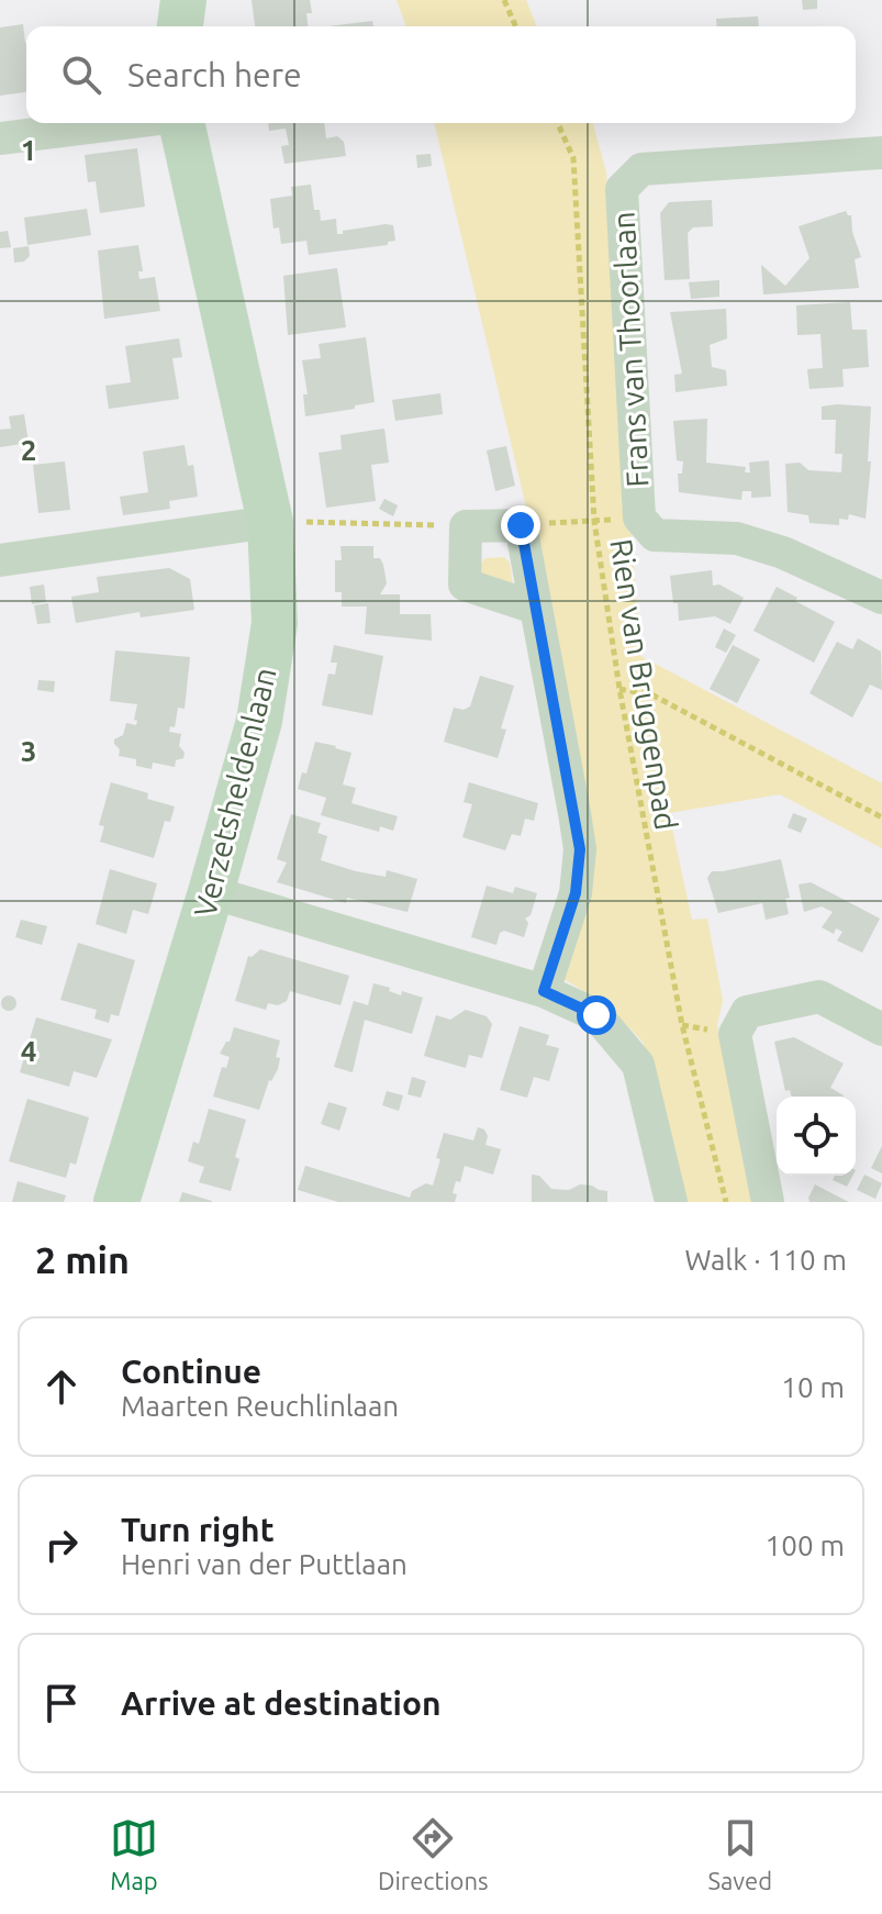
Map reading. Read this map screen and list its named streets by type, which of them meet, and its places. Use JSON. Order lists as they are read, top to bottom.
{
  "streets": {
    "street": ["Frans van Thoorlaan", "Verzetsheldenlaan"],
    "path": ["Rien van Bruggenpad"]
  },
  "page": {
    "search": "Search here",
    "heading": ["2 min", "Walk · 110 m"],
    "list": [
      ["Continue", "Maarten Reuchlinlaan", "10 m"],
      ["Turn right", "Henri van der Puttlaan", "100 m"],
      "Arrive at destination"
    ],
    "nav": ["Map", "Directions", "Saved"]
  },
  "grid": {
    "rows": [
      "1",
      "2",
      "3",
      "4"
    ]
  }
}
